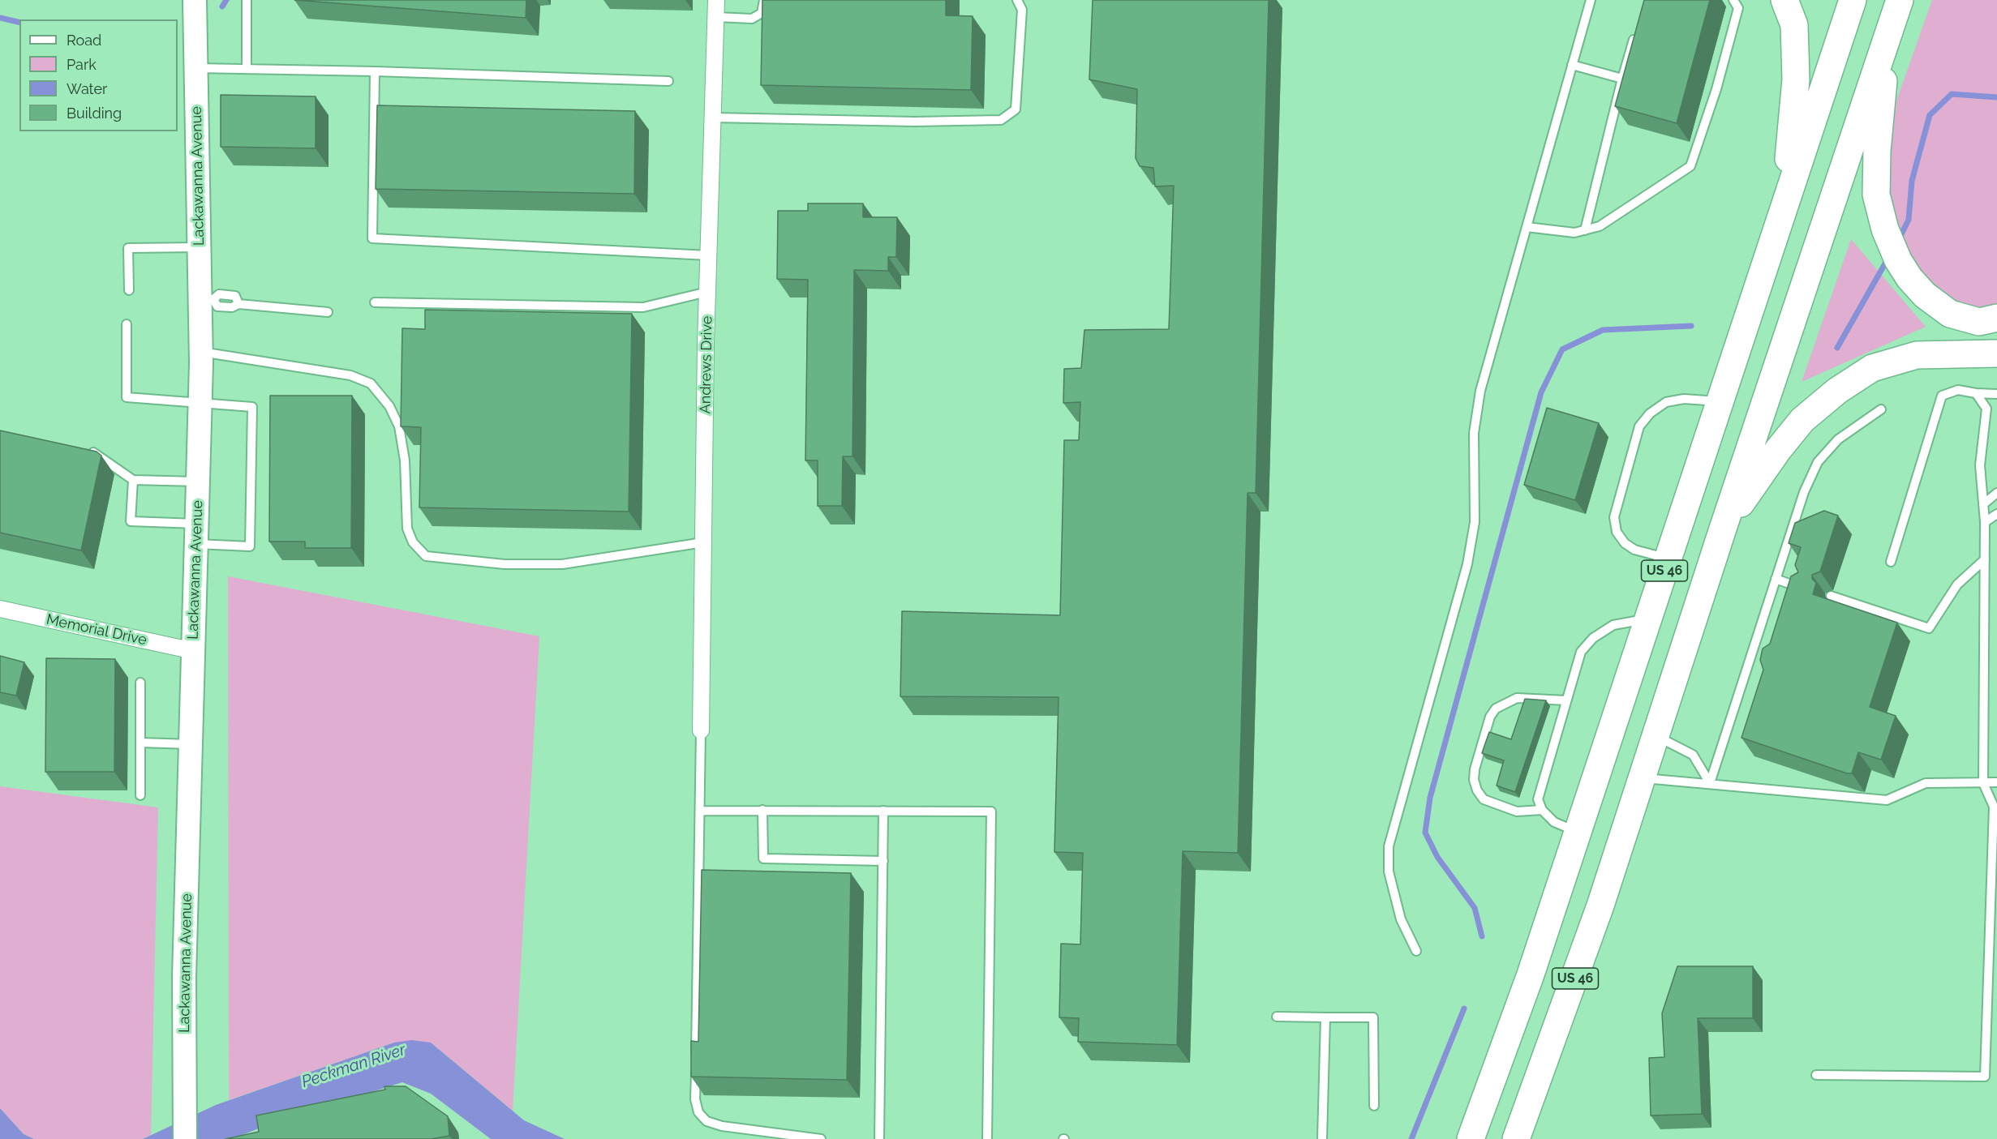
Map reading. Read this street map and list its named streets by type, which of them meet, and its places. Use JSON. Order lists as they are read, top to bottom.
{
  "streets": {
    "highway": ["US 46"],
    "street": ["Lackawanna Avenue", "Andrews Drive", "Memorial Drive"]
  },
  "crossings": [
    ["Lackawanna Avenue", "Memorial Drive"]
  ],
  "water": ["Peckman River"],
  "legend": [
    "Road",
    "Park",
    "Water",
    "Building"
  ]
}
